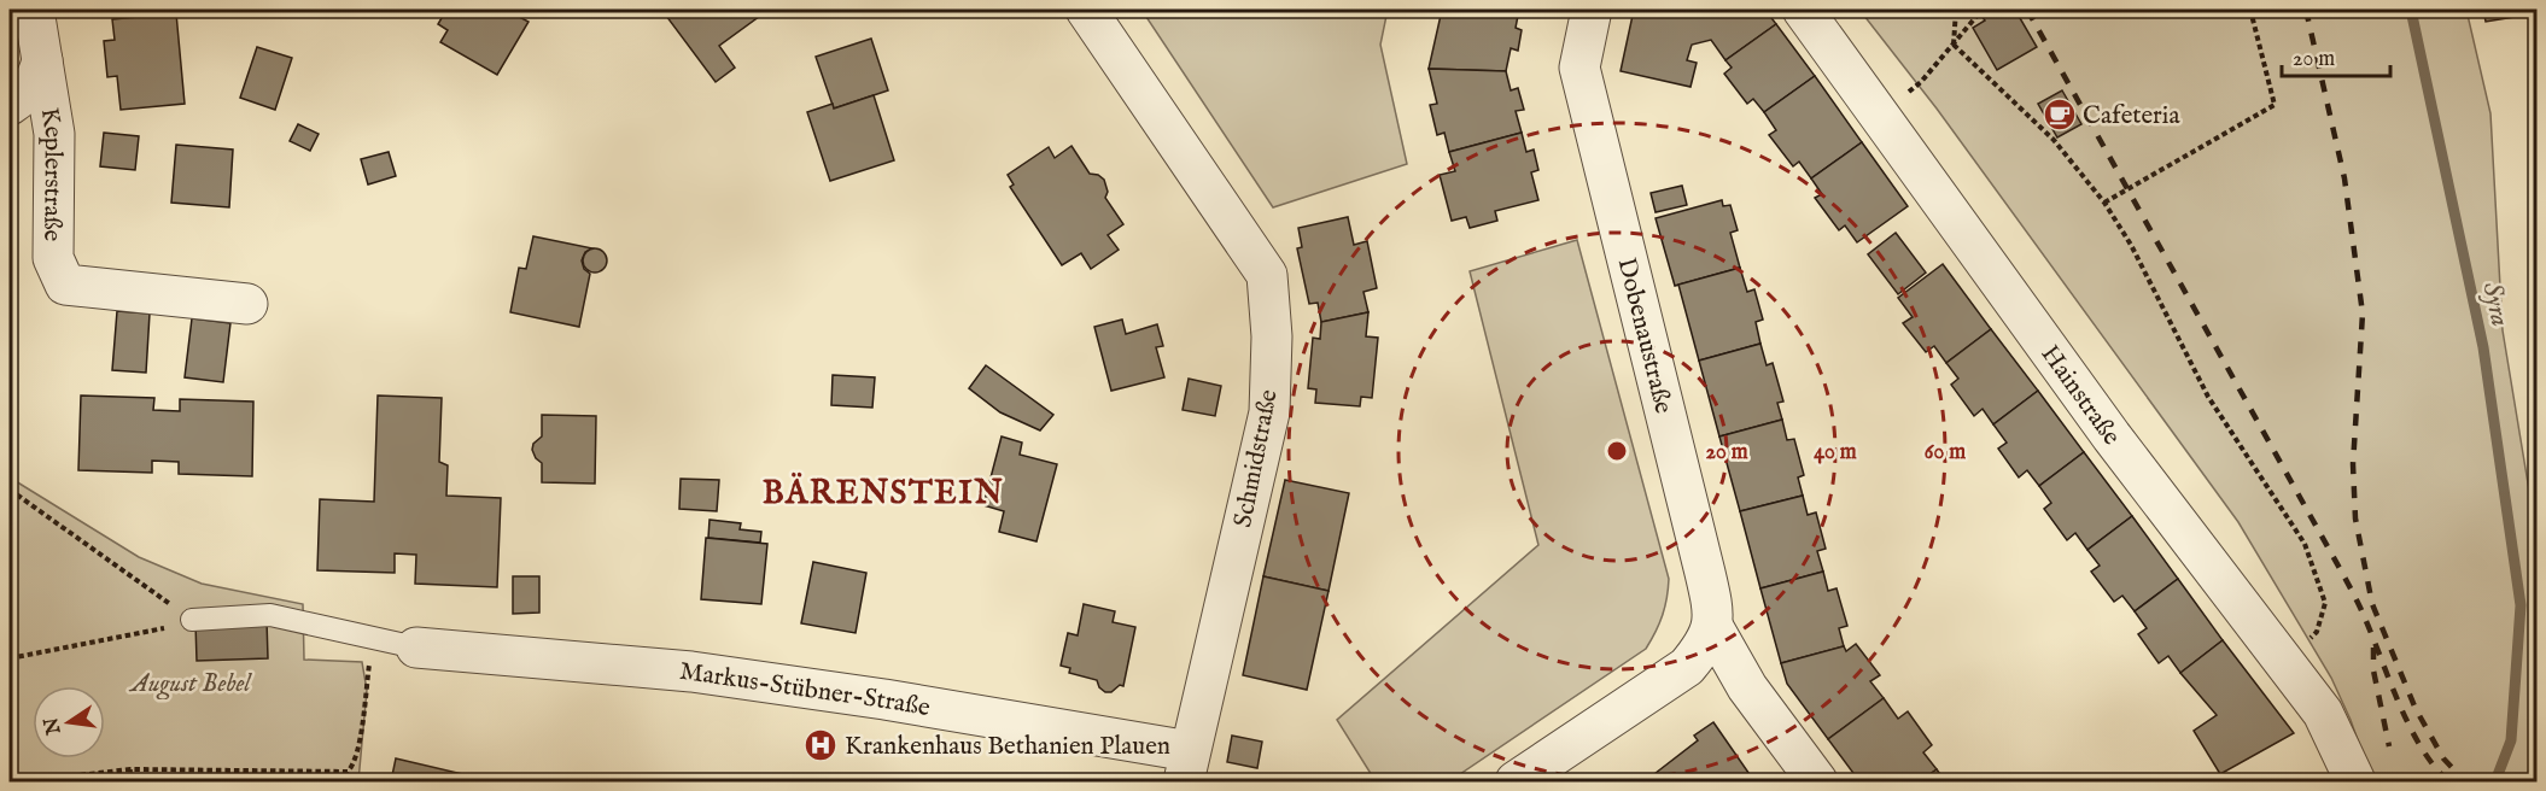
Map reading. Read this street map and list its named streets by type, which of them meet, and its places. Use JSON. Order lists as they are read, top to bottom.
{
  "streets": {
    "street": [
      "Keplerstraße",
      "Dobenaustraße",
      "Hainstraße",
      "Schmidstraße",
      "Markus-Stübner-Straße"
    ]
  },
  "crossings": [
    ["Schmidstraße", "Markus-Stübner-Straße"]
  ],
  "districts": ["BÄRENSTEIN"],
  "water": ["Syra"],
  "parks": ["August Bebel"],
  "places": {
    "cafe": ["Cafeteria"],
    "hospital": ["Krankenhaus Bethanien Plauen"]
  },
  "scale_bar": "20 m",
  "north": "left",
  "rings": ["20 m", "40 m", "60 m"]
}
